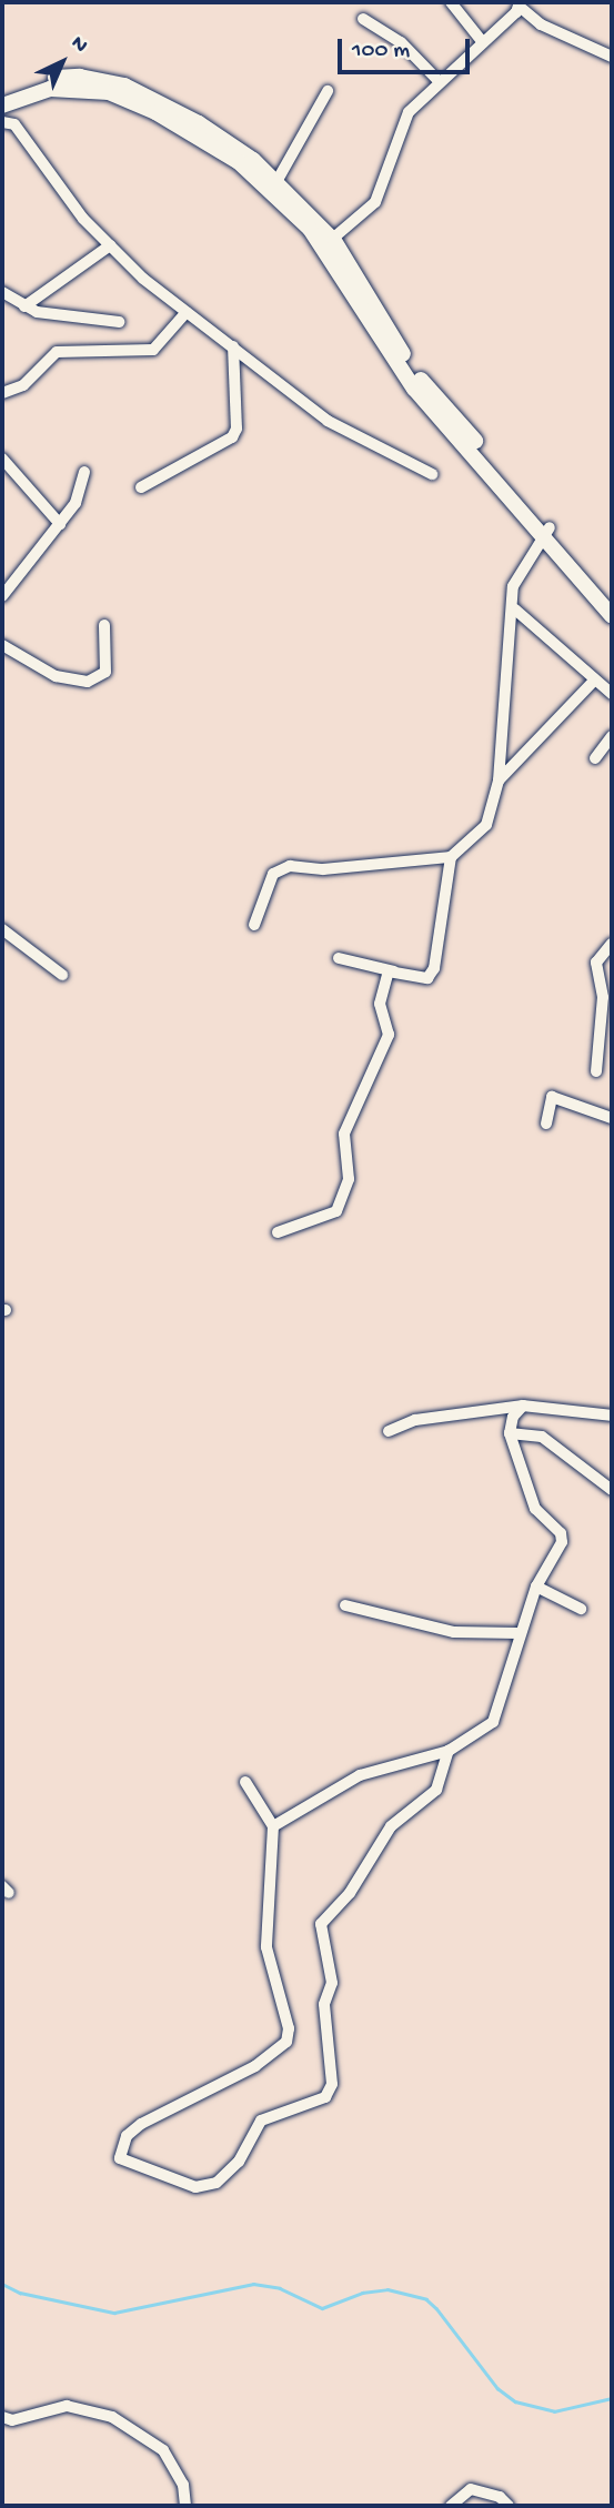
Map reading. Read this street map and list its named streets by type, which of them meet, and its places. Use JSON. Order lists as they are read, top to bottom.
{
  "scale_bar": "100 m",
  "north": "top right"
}
